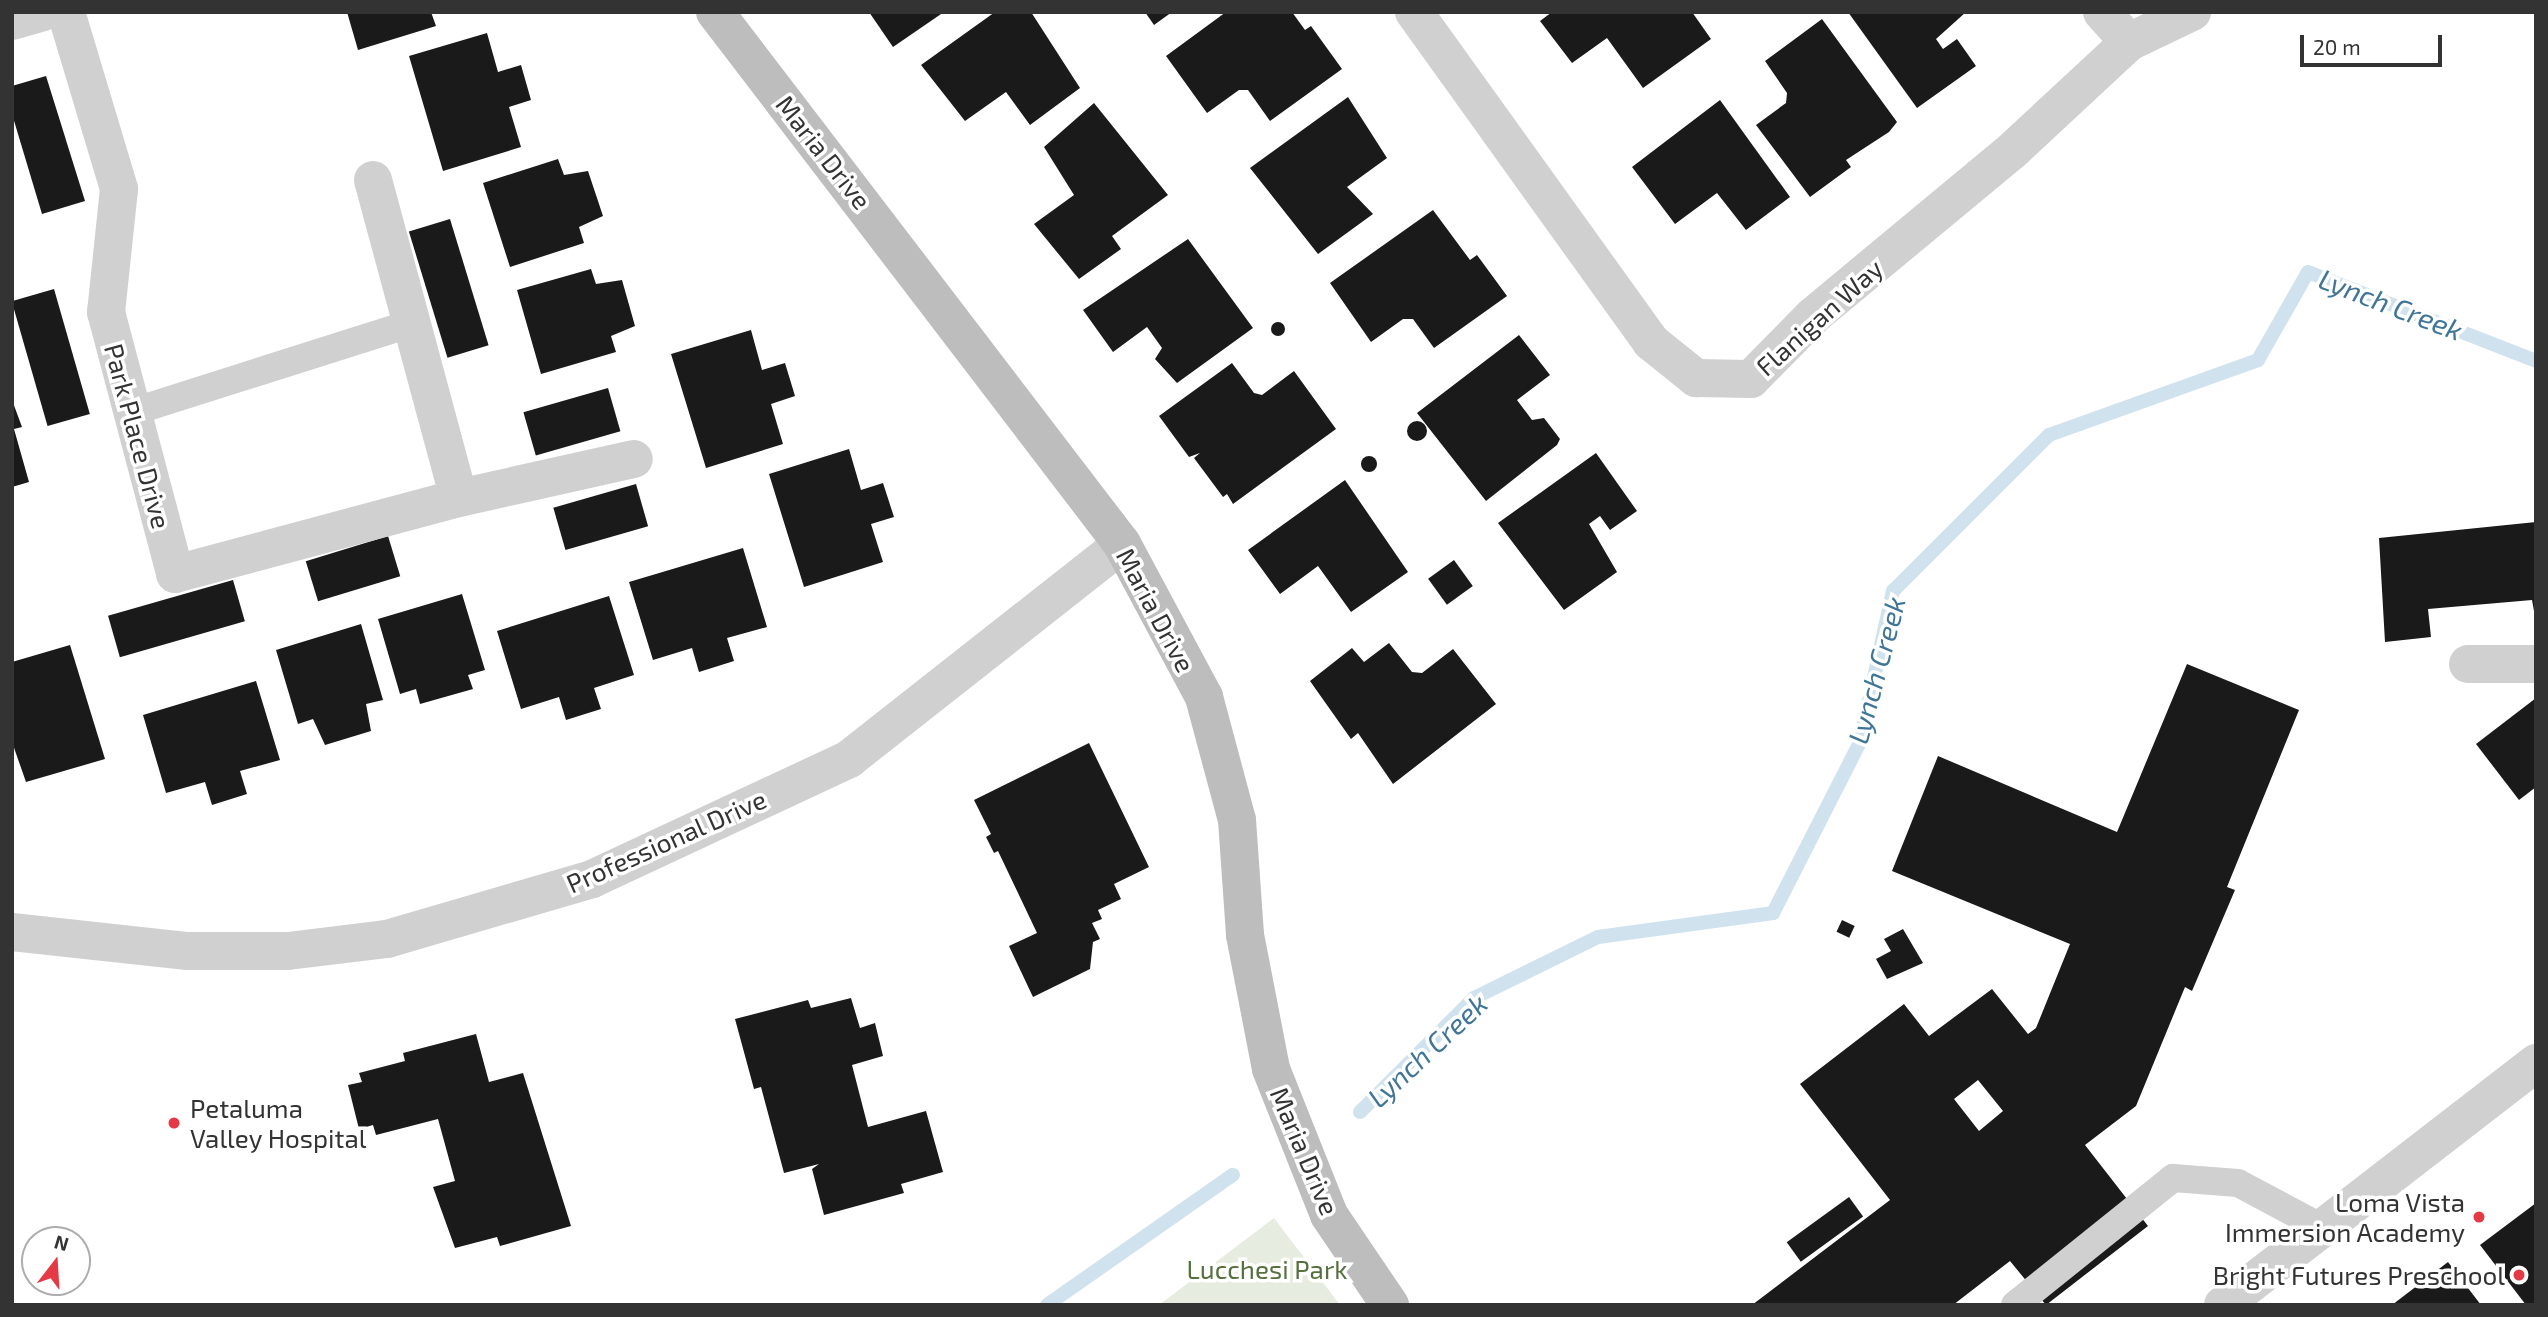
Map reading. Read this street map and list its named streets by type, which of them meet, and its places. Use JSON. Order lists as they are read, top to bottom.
{
  "streets": {
    "street": [
      "Maria Drive",
      "Flanigan Way",
      "Park Place Drive",
      "Professional Drive"
    ]
  },
  "crossings": [
    ["Maria Drive", "Professional Drive"]
  ],
  "water": ["Lynch Creek"],
  "parks": ["Lucchesi Park"],
  "places": ["Petaluma Valley Hospital", "Loma Vista Immersion Academy", "Bright Futures Preschool"],
  "scale_bar": "20 m",
  "north": "top"
}
